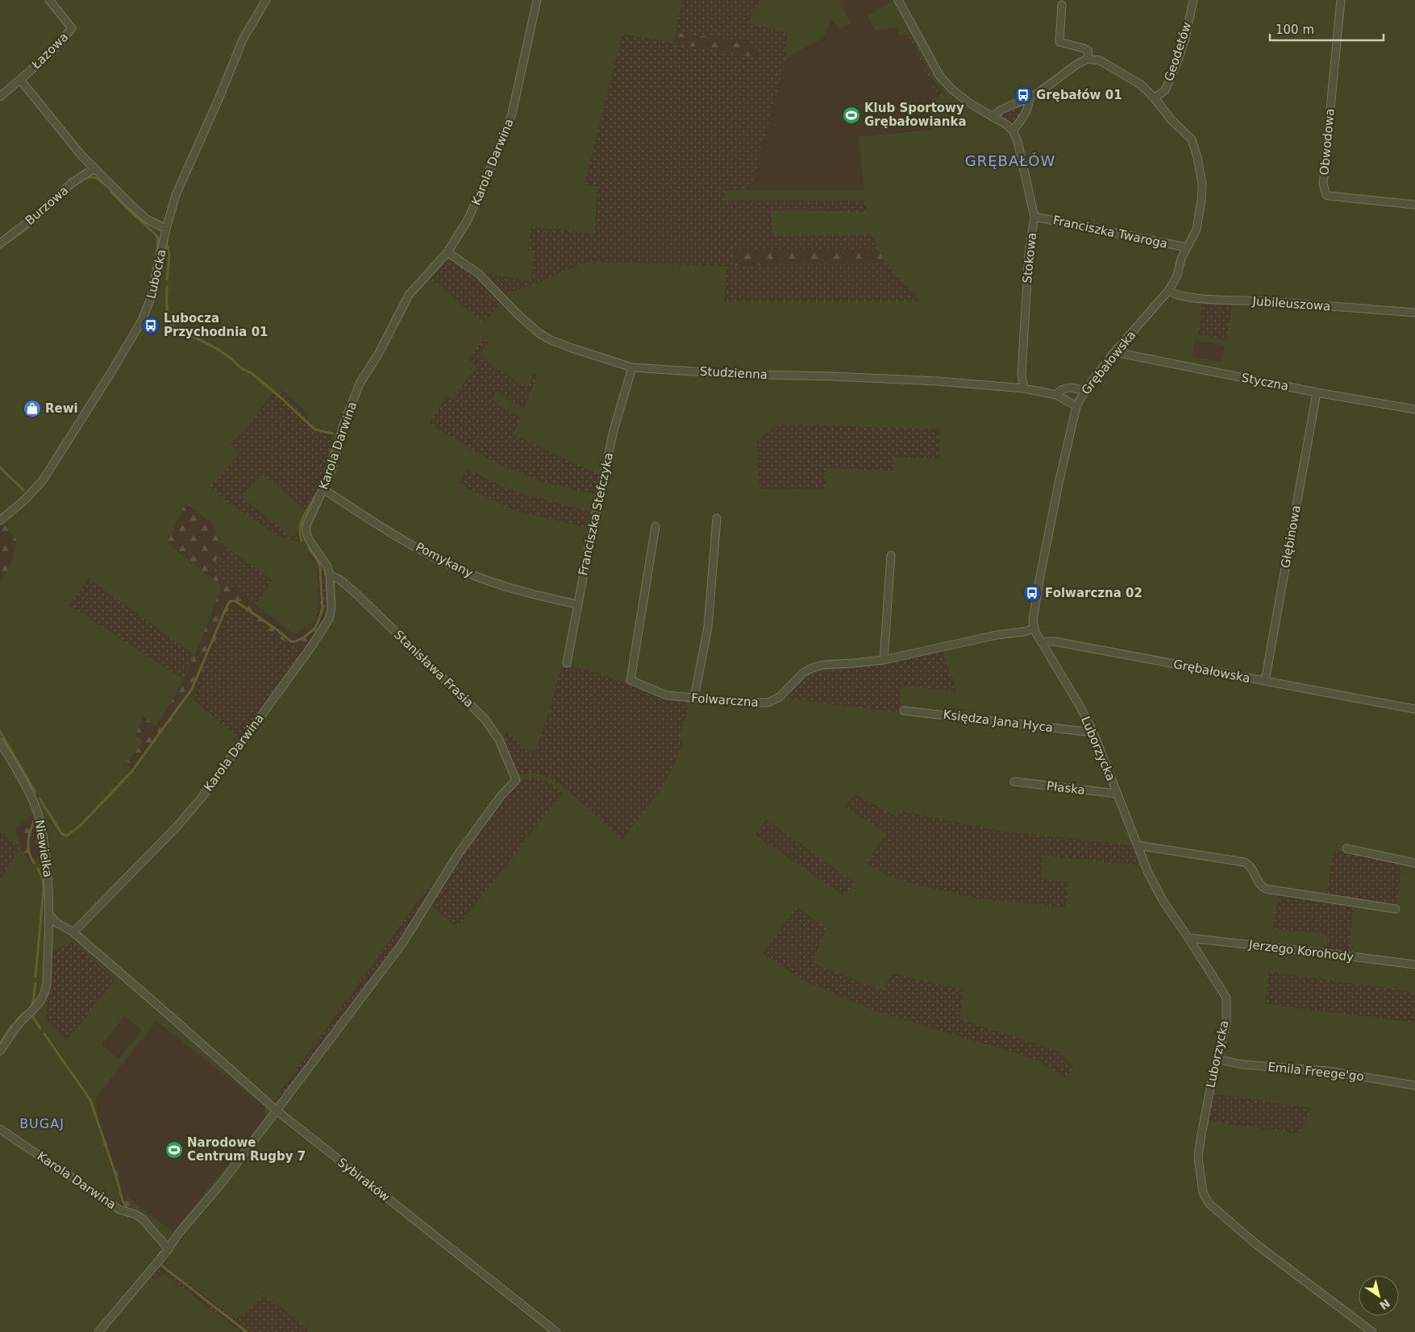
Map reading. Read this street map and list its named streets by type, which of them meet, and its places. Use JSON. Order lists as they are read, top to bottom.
{
  "streets": {
    "street": [
      "Łazowa",
      "Geodetów",
      "Obwodowa",
      "Karola Darwina",
      "Burzowa",
      "Franciszka Twaroga",
      "Stokowa",
      "Lubocka",
      "Jubileuszowa",
      "Grębałowska",
      "Studzienna",
      "Styczna",
      "Franciszka Stefczyka",
      "Głębinowa",
      "Pomykany",
      "Stanisława Frasia",
      "Folwarczna",
      "Księdza Jana Hyca",
      "Luborzycka",
      "Płaska",
      "Niewielka",
      "Jerzego Korohody",
      "Emila Freege'go",
      "Sybiraków"
    ]
  },
  "crossings": [
    ["Geodetów", "Grębałowska"],
    ["Karola Darwina", "Studzienna"],
    ["Karola Darwina", "Pomykany"],
    ["Karola Darwina", "Stanisława Frasia"],
    ["Karola Darwina", "Sybiraków"],
    ["Franciszka Twaroga", "Stokowa"],
    ["Franciszka Twaroga", "Grębałowska"],
    ["Stokowa", "Studzienna"],
    ["Jubileuszowa", "Grębałowska"],
    ["Grębałowska", "Studzienna"],
    ["Grębałowska", "Styczna"],
    ["Grębałowska", "Głębinowa"],
    ["Grębałowska", "Folwarczna"],
    ["Grębałowska", "Luborzycka"],
    ["Studzienna", "Franciszka Stefczyka"],
    ["Styczna", "Głębinowa"],
    ["Franciszka Stefczyka", "Pomykany"],
    ["Stanisława Frasia", "Sybiraków"],
    ["Księdza Jana Hyca", "Luborzycka"],
    ["Luborzycka", "Płaska"],
    ["Luborzycka", "Jerzego Korohody"],
    ["Luborzycka", "Emila Freege'go"],
    ["Niewielka", "Sybiraków"]
  ],
  "districts": ["GRĘBAŁÓW", "BUGAJ"],
  "places": {
    "bus stop": ["Grębałów 01", "Lubocza Przychodnia 01", "Folwarczna 02"],
    "sports": ["Klub Sportowy Grębałowianka", "Narodowe Centrum Rugby 7"],
    "shop": ["Rewi"]
  },
  "scale_bar": "100 m",
  "north": "bottom right"
}
